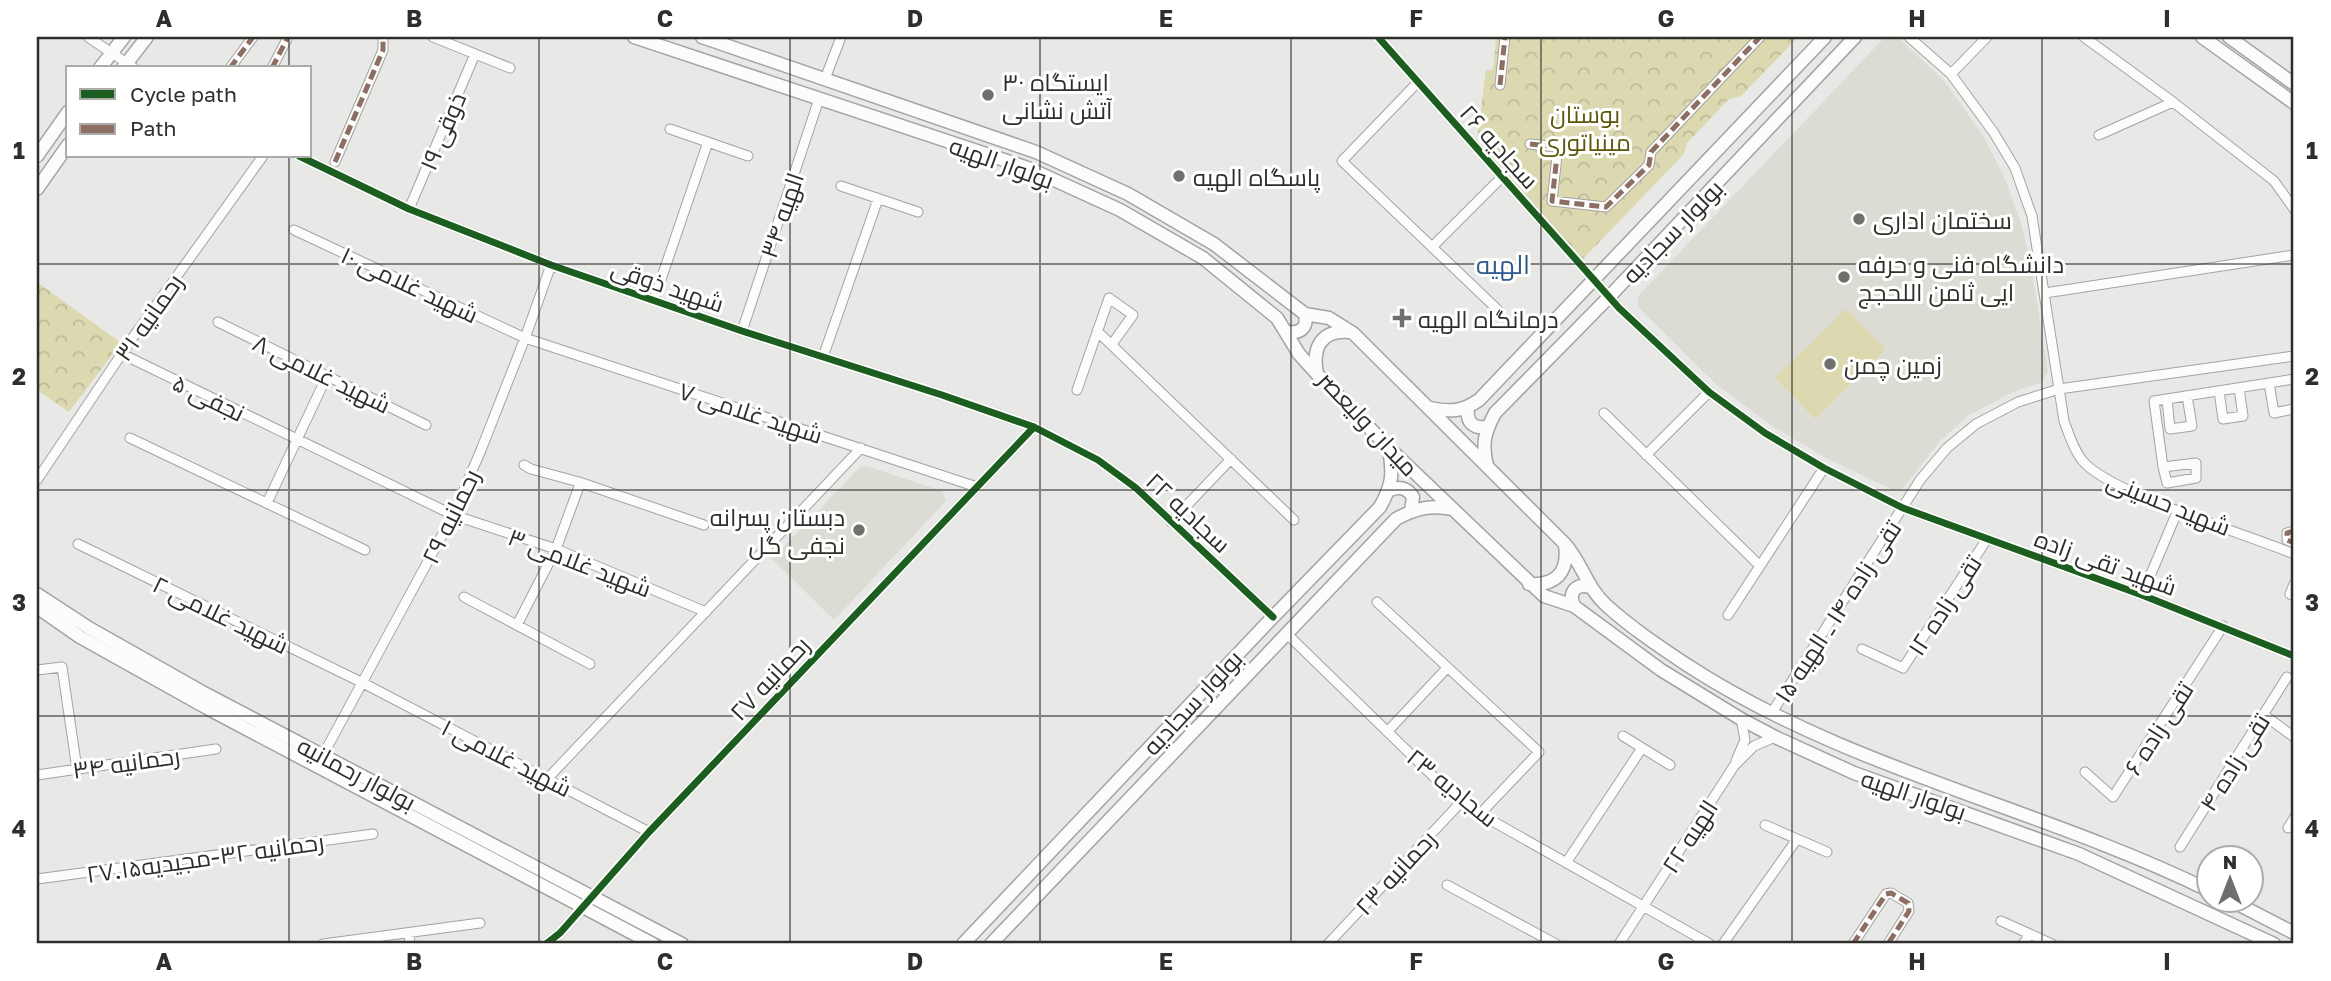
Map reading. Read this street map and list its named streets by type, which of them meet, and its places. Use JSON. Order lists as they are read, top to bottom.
{
  "streets": {
    "main road": [
      "بولوار الهیه",
      "بولوار سجادیه",
      "میدان ولیعصر",
      "بولوار رحمانیه"
    ],
    "street": [
      "ذوقی ۱۹",
      "سجادیه ۲۶",
      "الهیه ۳۴",
      "شهید غلامی ۱۰",
      "شهید ذوقی",
      "رحمانیه ۳۱",
      "شهید غلامی ۸",
      "نجفی ۵",
      "شهید غلامی ۷",
      "شهید حسینی",
      "سجادیه ۲۲",
      "رحمانیه ۲۹",
      "شهید غلامی ۳",
      "شهید تقی زاده",
      "تقی زاده ۱۲",
      "تقی زاده ۱۴ ـ الهیه ۱۵",
      "شهید غلامی ۲",
      "رحمانیه ۲۷",
      "تقی زاده ۶",
      "شهید غلامی ۱",
      "رحمانیه ۳۴",
      "تقی زاده ۴",
      "سجادیه ۲۳",
      "الهیه ۲۲",
      "رحمانیه ۳۲-مجیدیه۲۷.۱۵",
      "رحمانیه ۲۳"
    ]
  },
  "crossings": [
    ["ذوقی ۱۹", "شهید ذوقی"],
    ["سجادیه ۲۶", "بولوار سجادیه"],
    ["سجادیه ۲۶", "شهید تقی زاده"],
    ["بولوار الهیه", "الهیه ۳۴"],
    ["بولوار الهیه", "میدان ولیعصر"],
    ["بولوار الهیه", "تقی زاده ۱۴ ـ الهیه ۱۵"],
    ["الهیه ۳۴", "شهید ذوقی"],
    ["بولوار سجادیه", "سجادیه ۲۲"],
    ["بولوار سجادیه", "سجادیه ۲۳"],
    ["شهید غلامی ۱۰", "شهید غلامی ۷"],
    ["شهید غلامی ۱۰", "رحمانیه ۲۹"],
    ["شهید ذوقی", "سجادیه ۲۲"],
    ["شهید ذوقی", "رحمانیه ۲۹"],
    ["شهید ذوقی", "رحمانیه ۲۷"],
    ["رحمانیه ۳۱", "نجفی ۵"],
    ["نجفی ۵", "رحمانیه ۲۹"],
    ["نجفی ۵", "شهید غلامی ۳"],
    ["شهید غلامی ۷", "رحمانیه ۲۹"],
    ["شهید غلامی ۷", "رحمانیه ۲۷"],
    ["شهید حسینی", "تقی زاده ۱۴ ـ الهیه ۱۵"],
    ["سجادیه ۲۲", "رحمانیه ۲۷"],
    ["رحمانیه ۲۹", "شهید غلامی ۳"],
    ["رحمانیه ۲۹", "شهید غلامی ۲"],
    ["رحمانیه ۲۹", "شهید غلامی ۱"],
    ["رحمانیه ۲۹", "بولوار رحمانیه"],
    ["شهید تقی زاده", "تقی زاده ۱۲"],
    ["شهید تقی زاده", "تقی زاده ۱۴ ـ الهیه ۱۵"],
    ["شهید تقی زاده", "تقی زاده ۶"],
    ["شهید غلامی ۲", "شهید غلامی ۱"],
    ["رحمانیه ۲۷", "شهید غلامی ۱"],
    ["رحمانیه ۲۷", "بولوار رحمانیه"],
    ["سجادیه ۲۳", "الهیه ۲۲"],
    ["سجادیه ۲۳", "رحمانیه ۲۳"]
  ],
  "districts": ["الهیه"],
  "parks": ["بوستان مینیاتوری"],
  "places": {
    "other": [
      "ایستگاه ۳۰ آتش نشانی",
      "پاسگاه الهیه",
      "سختمان اداری",
      "دانشگاه فنی و حرفه ایی ثامن اللحجج",
      "زمین چمن",
      "دبستان پسرانه نجفی گل"
    ],
    "health": ["درمانگاه الهیه"]
  },
  "legend": ["Cycle path", "Path"],
  "north": "top",
  "grid": {
    "columns": [
      "A",
      "B",
      "C",
      "D",
      "E",
      "F",
      "G",
      "H",
      "I"
    ],
    "rows": [
      "1",
      "2",
      "3",
      "4"
    ]
  }
}
